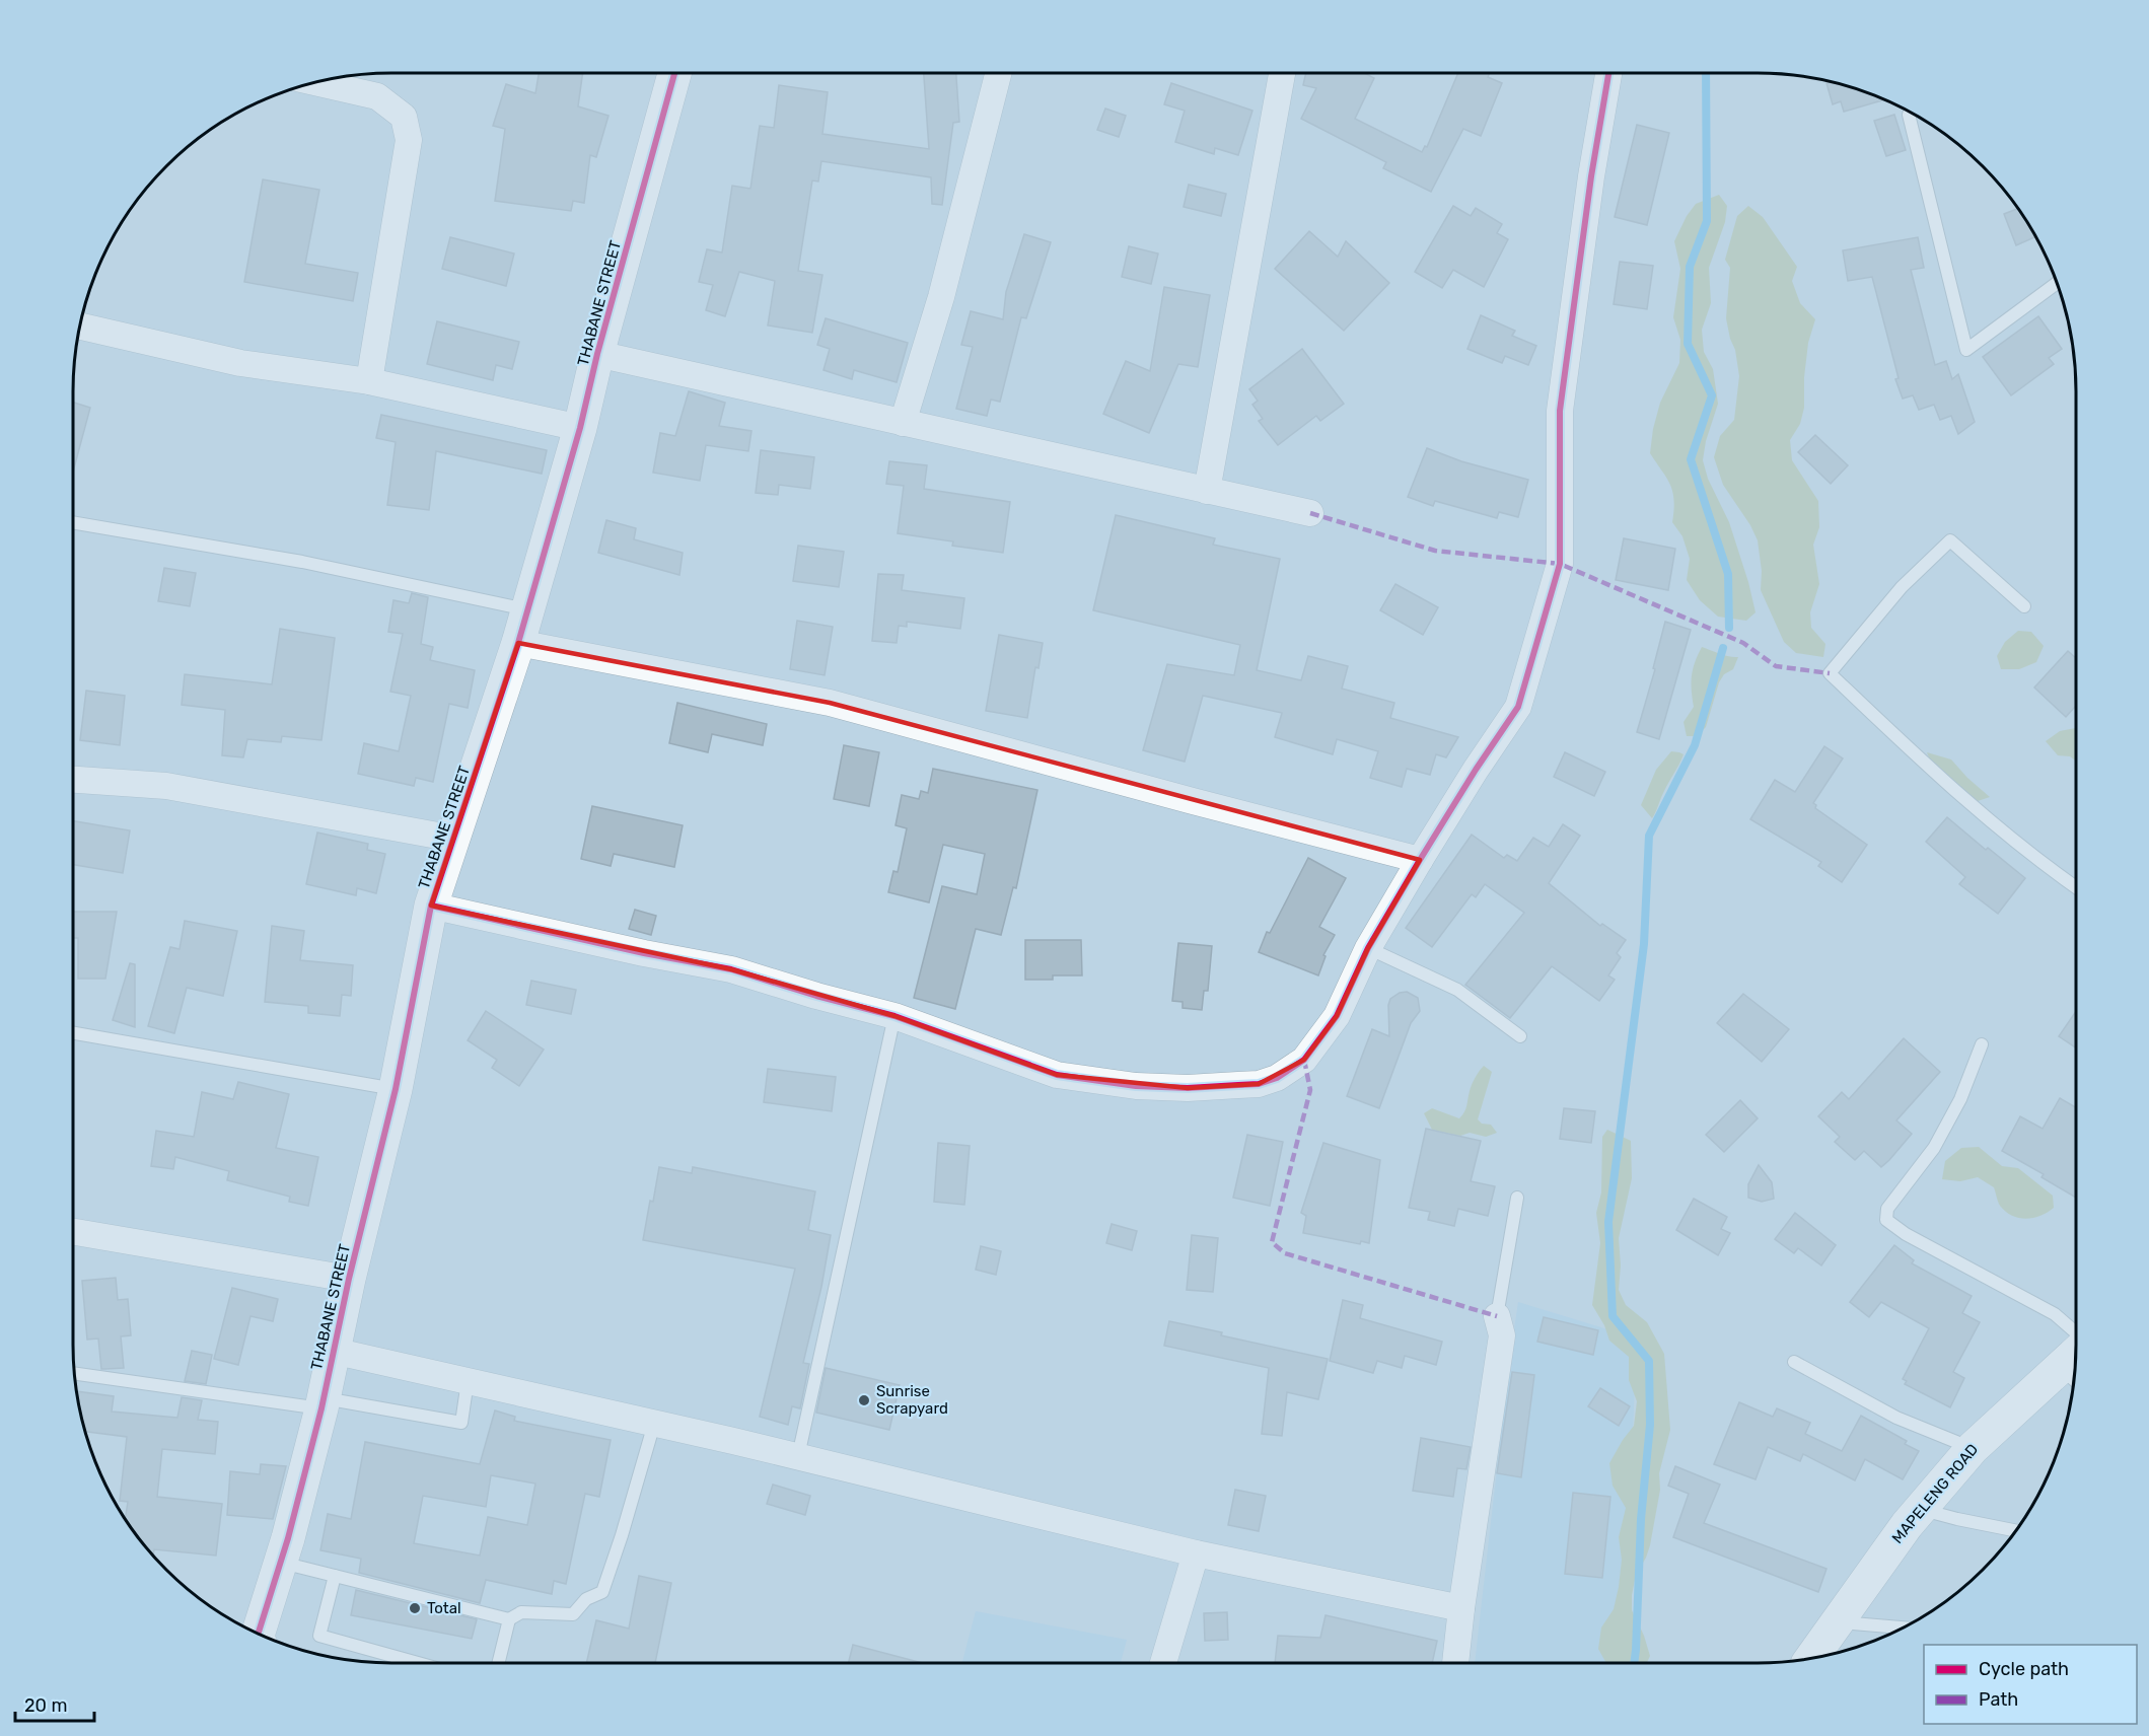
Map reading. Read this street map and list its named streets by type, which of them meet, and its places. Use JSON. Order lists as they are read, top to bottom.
{
  "streets": {
    "street": ["THABANE STREET", "MAPELENG ROAD"]
  },
  "places": ["Sunrise Scrapyard", "Total"],
  "legend": ["Cycle path", "Path"],
  "scale_bar": "20 m"
}
